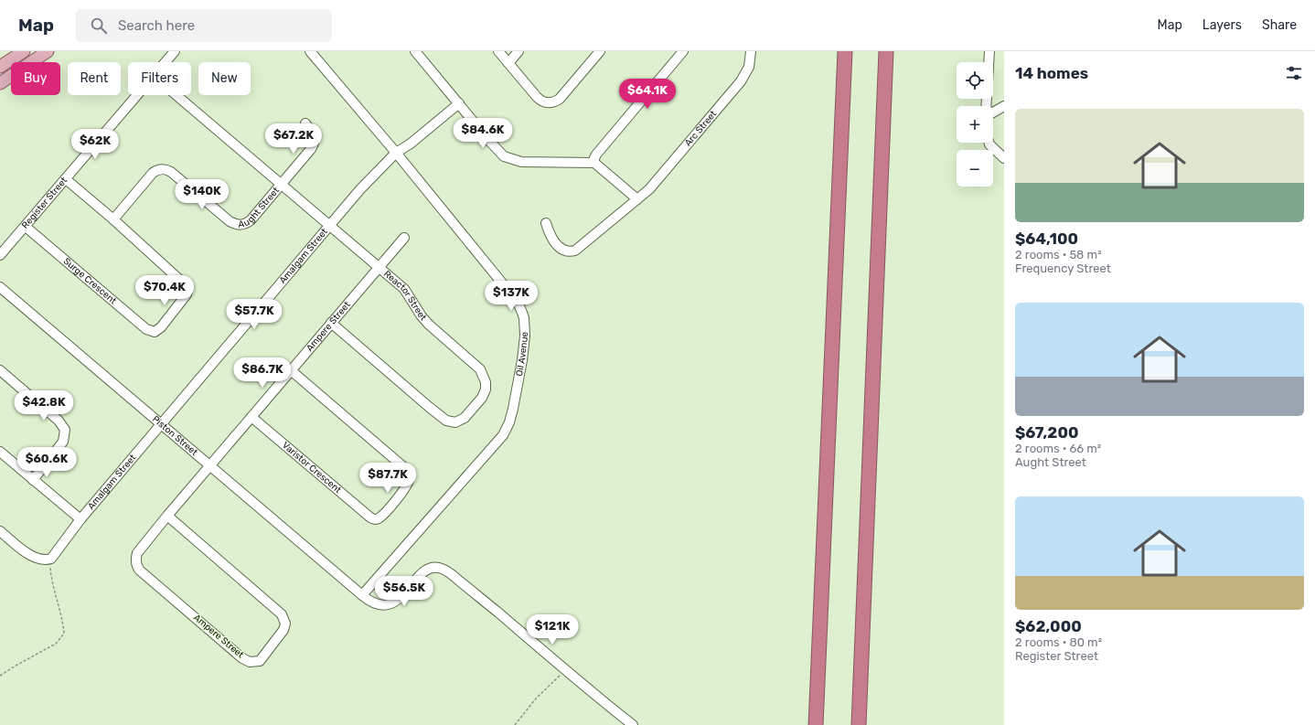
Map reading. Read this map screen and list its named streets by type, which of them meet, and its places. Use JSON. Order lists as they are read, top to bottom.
{
  "streets": {
    "street": [
      "Arc Street",
      "Register Street",
      "Aught Street",
      "Amalgam Street",
      "Surge Crescent",
      "Reactor Street",
      "Ampere Street",
      "Oil Avenue",
      "Piston Street",
      "Varistor Crescent"
    ]
  },
  "crossings": [
    ["Register Street", "Surge Crescent"],
    ["Aught Street", "Surge Crescent"],
    ["Aught Street", "Reactor Street"],
    ["Amalgam Street", "Reactor Street"],
    ["Amalgam Street", "Oil Avenue"],
    ["Amalgam Street", "Piston Street"],
    ["Reactor Street", "Ampere Street"],
    ["Ampere Street", "Piston Street"],
    ["Ampere Street", "Varistor Crescent"],
    ["Oil Avenue", "Piston Street"]
  ],
  "page": {
    "header": "Map",
    "search": "Search here",
    "nav": ["Map", "Layers", "Share"],
    "heading": "14 homes",
    "map_buttons": ["+", "−"],
    "chip": [
      "Buy",
      "Rent",
      "Filters",
      "New"
    ],
    "price": [
      "$64.1K",
      "$84.6K",
      "$67.2K",
      "$62K",
      "$140K",
      "$70.4K",
      "$137K",
      "$57.7K",
      "$86.7K",
      "$42.8K",
      "$60.6K",
      "$87.7K",
      "$56.5K",
      "$121K"
    ],
    "list": [
      {
        "name": "$64,100",
        "note": "2 rooms · 58 m² · Frequency Street"
      },
      {
        "name": "$67,200",
        "note": "2 rooms · 66 m² · Aught Street"
      },
      {
        "name": "$62,000",
        "note": "2 rooms · 80 m² · Register Street"
      }
    ]
  }
}
